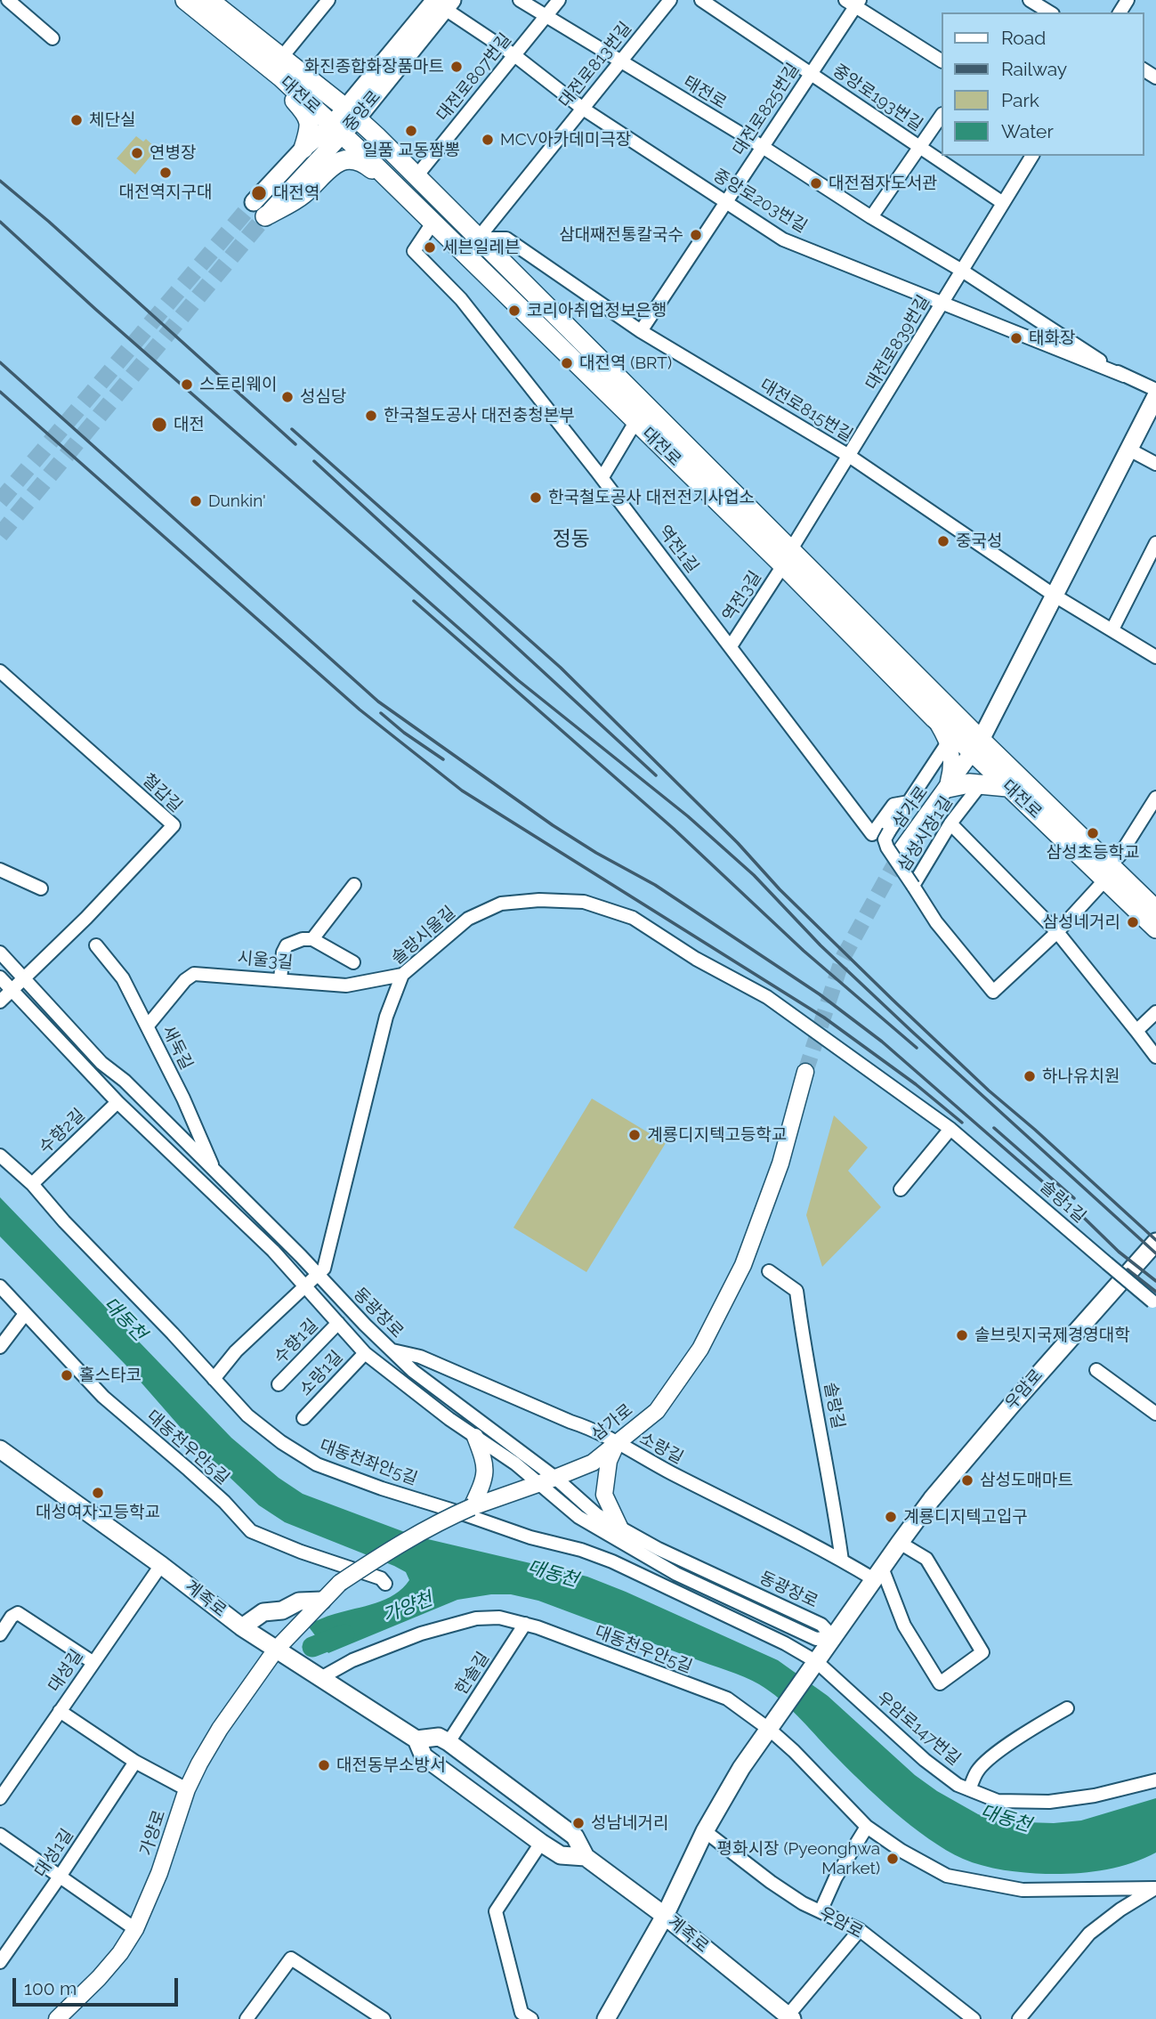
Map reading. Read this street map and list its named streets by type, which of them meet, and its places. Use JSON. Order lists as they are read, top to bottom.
{
  "streets": {
    "main road": [
      "대전로",
      "중앙로",
      "우암로",
      "계족로"
    ],
    "street": [
      "대전로813번길",
      "대전로807번길",
      "태전로",
      "중앙로193번길",
      "대전로825번길",
      "중앙로203번길",
      "대전로839번길",
      "대전로815번길",
      "역전1길",
      "역전3길",
      "철갑길",
      "삼가로",
      "삼성시장1길",
      "솔랑시울길",
      "시울3길",
      "새둑길",
      "수향2길",
      "솔랑1길",
      "동광장로",
      "수향1길",
      "소랑1길",
      "솔랑길",
      "대동천우안5길",
      "소랑길",
      "대동천좌안5길",
      "대성길",
      "한솔길",
      "우암로147번길",
      "가양로",
      "대성1길"
    ]
  },
  "crossings": [
    ["대전로813번길", "태전로"],
    ["대전로813번길", "대전로"],
    ["대전로813번길", "중앙로203번길"],
    ["대전로813번길", "대전로815번길"],
    ["대전로807번길", "태전로"],
    ["대전로807번길", "대전로"],
    ["대전로807번길", "중앙로203번길"],
    ["태전로", "대전로825번길"],
    ["태전로", "중앙로203번길"],
    ["태전로", "대전로839번길"],
    ["대전로", "중앙로"],
    ["대전로", "대전로839번길"],
    ["대전로", "대전로815번길"],
    ["대전로", "역전1길"],
    ["대전로", "역전3길"],
    ["대전로", "삼가로"],
    ["중앙로193번길", "대전로825번길"],
    ["중앙로193번길", "대전로839번길"],
    ["대전로825번길", "중앙로203번길"],
    ["대전로825번길", "대전로815번길"],
    ["중앙로", "중앙로203번길"],
    ["중앙로203번길", "대전로839번길"],
    ["대전로839번길", "대전로815번길"],
    ["대전로839번길", "역전3길"],
    ["역전1길", "역전3길"],
    ["철갑길", "동광장로"],
    ["삼가로", "동광장로"],
    ["삼가로", "소랑길"],
    ["삼가로", "계족로"],
    ["삼가로", "가양로"],
    ["솔랑시울길", "시울3길"],
    ["솔랑시울길", "솔랑1길"],
    ["솔랑시울길", "동광장로"],
    ["솔랑시울길", "대동천좌안5길"],
    ["시울3길", "새둑길"],
    ["새둑길", "동광장로"],
    ["수향2길", "동광장로"],
    ["수향2길", "대동천좌안5길"],
    ["동광장로", "수향1길"],
    ["동광장로", "소랑1길"],
    ["동광장로", "우암로"],
    ["동광장로", "소랑길"],
    ["우암로", "대동천우안5길"],
    ["우암로", "소랑길"],
    ["우암로", "대동천좌안5길"],
    ["우암로", "계족로"],
    ["우암로", "우암로147번길"],
    ["솔랑길", "소랑길"],
    ["대동천우안5길", "계족로"],
    ["대동천우안5길", "한솔길"],
    ["대동천좌안5길", "우암로147번길"],
    ["계족로", "대성길"],
    ["계족로", "한솔길"],
    ["계족로", "가양로"]
  ],
  "districts": ["정동"],
  "water": ["대동천", "가양천"],
  "places": [
    "화진종합화장품마트",
    "체단실",
    "일품 교동짬뽕",
    "MCV아카데미극장",
    "연병장",
    "대전역지구대",
    "대전점자도서관",
    "대전역",
    "삼대째전통칼국수",
    "세븐일레븐",
    "코리아취업정보은행",
    "태화장",
    "대전역 (BRT)",
    "스토리웨이",
    "성심당",
    "한국철도공사 대전충청본부",
    "대전",
    "한국철도공사 대전전기사업소",
    "Dunkin'",
    "중국성",
    "삼성초등학교",
    "삼성네거리",
    "하나유치원",
    "계룡디지텍고등학교",
    "솔브릿지국제경영대학",
    "홀스타코",
    "삼성도매마트",
    "대성여자고등학교",
    "계룡디지텍고입구",
    "대전동부소방서",
    "성남네거리",
    "평화시장 (Pyeonghwa Market)"
  ],
  "legend": [
    "Road",
    "Railway",
    "Park",
    "Water"
  ],
  "scale_bar": "100 m"
}
